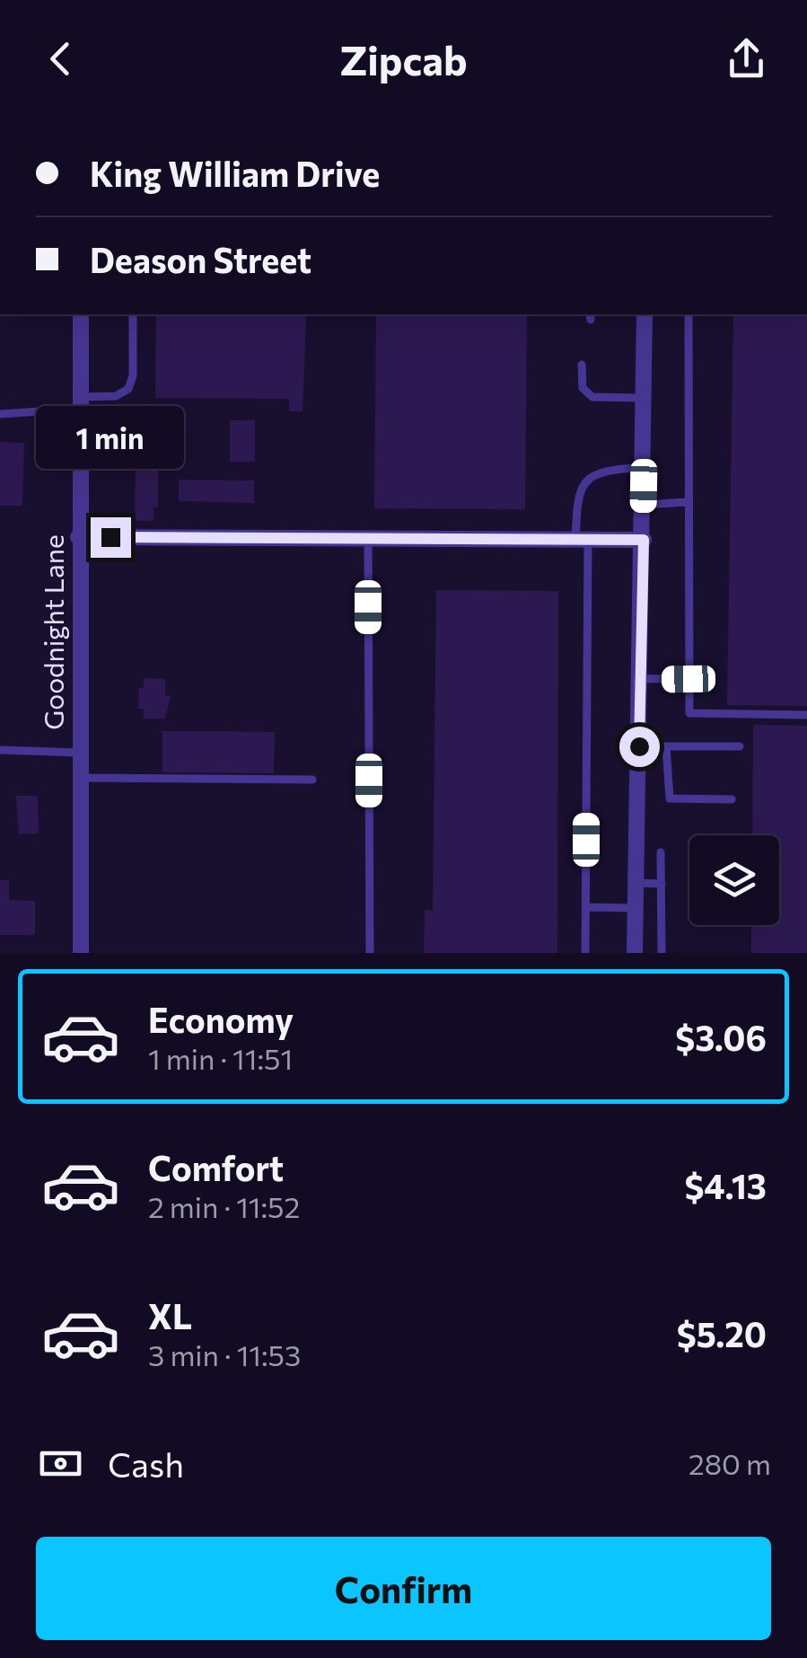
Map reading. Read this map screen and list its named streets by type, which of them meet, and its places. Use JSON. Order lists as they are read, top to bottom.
{
  "streets": {
    "street": ["Goodnight Lane"]
  },
  "page": {
    "header": "Zipcab",
    "banner": ["King William Drive", "Deason Street"],
    "bubble": "1 min",
    "list": [
      {
        "name": "Economy",
        "note": "1 min · 11:51",
        "value": "$3.06"
      },
      {
        "name": "Comfort",
        "note": "2 min · 11:52",
        "value": "$4.13"
      },
      {
        "name": "XL",
        "note": "3 min · 11:53",
        "value": "$5.20"
      }
    ],
    "pay": ["Cash", "280 m"],
    "buttons": "Confirm"
  }
}
